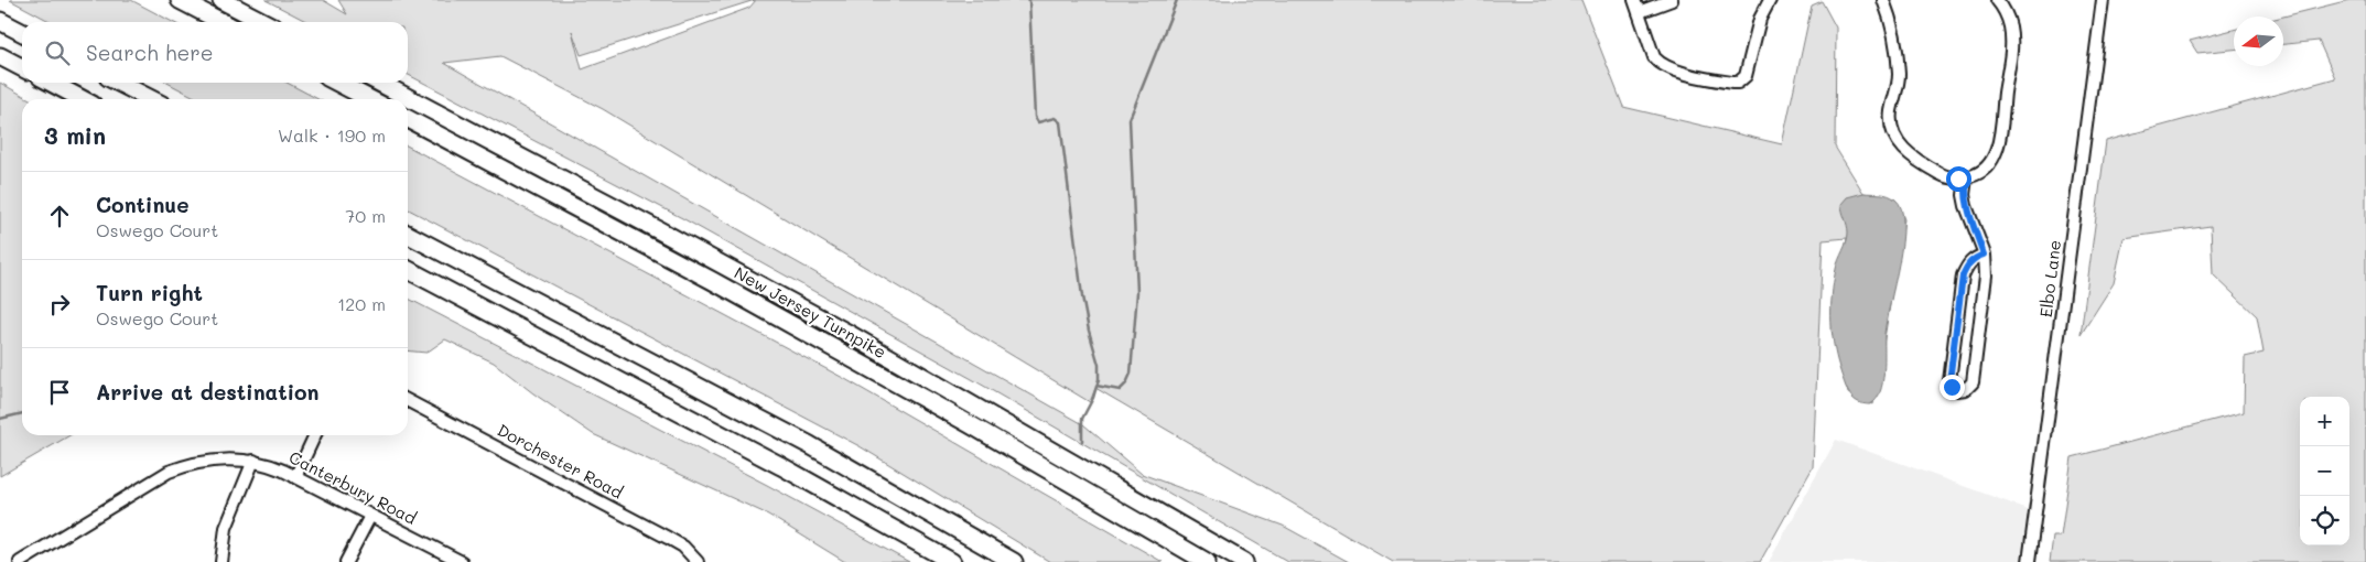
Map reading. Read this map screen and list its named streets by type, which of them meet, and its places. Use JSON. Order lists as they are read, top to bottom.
{
  "streets": {
    "highway": ["New Jersey Turnpike"],
    "street": ["Elbo Lane", "Dorchester Road", "Canterbury Road"]
  },
  "north": "left",
  "page": {
    "search": "Search here",
    "heading": ["3 min", "Walk · 190 m"],
    "list": [
      ["Continue", "Oswego Court", "70 m"],
      ["Turn right", "Oswego Court", "120 m"],
      "Arrive at destination"
    ],
    "map_buttons": ["+", "−"]
  }
}
